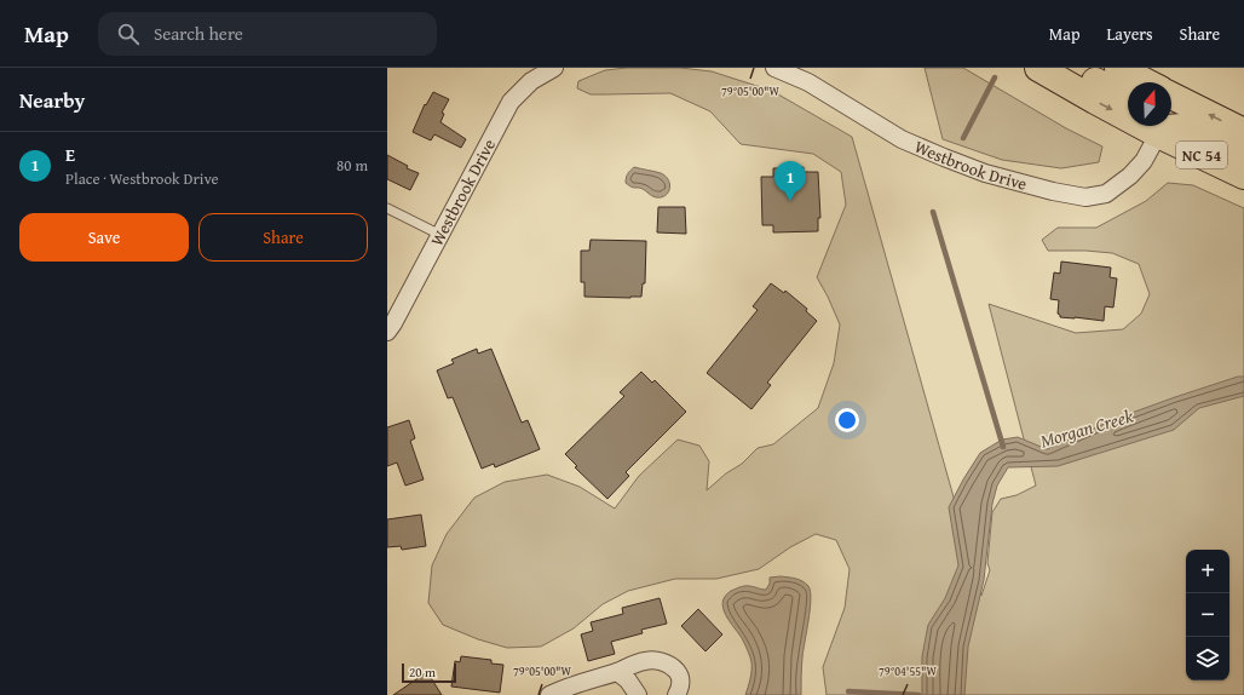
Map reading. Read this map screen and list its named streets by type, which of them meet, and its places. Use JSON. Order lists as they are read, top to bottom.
{
  "streets": {
    "highway": ["NC 54"],
    "street": ["Westbrook Drive"]
  },
  "water": ["Morgan Creek"],
  "scale_bar": "20 m",
  "north": "top",
  "page": {
    "header": "Map",
    "search": "Search here",
    "nav": ["Map", "Layers", "Share"],
    "heading": "Nearby",
    "list": [
      {
        "mark": "1",
        "name": "E",
        "note": "Place · Westbrook Drive",
        "value": "80 m"
      }
    ],
    "pins": "1",
    "buttons": ["Save", "Share"],
    "map_buttons": ["+", "−"],
    "scale": "20 m"
  },
  "coordinates": ["79°05'00\"W", "79°04'55\"W"]
}
